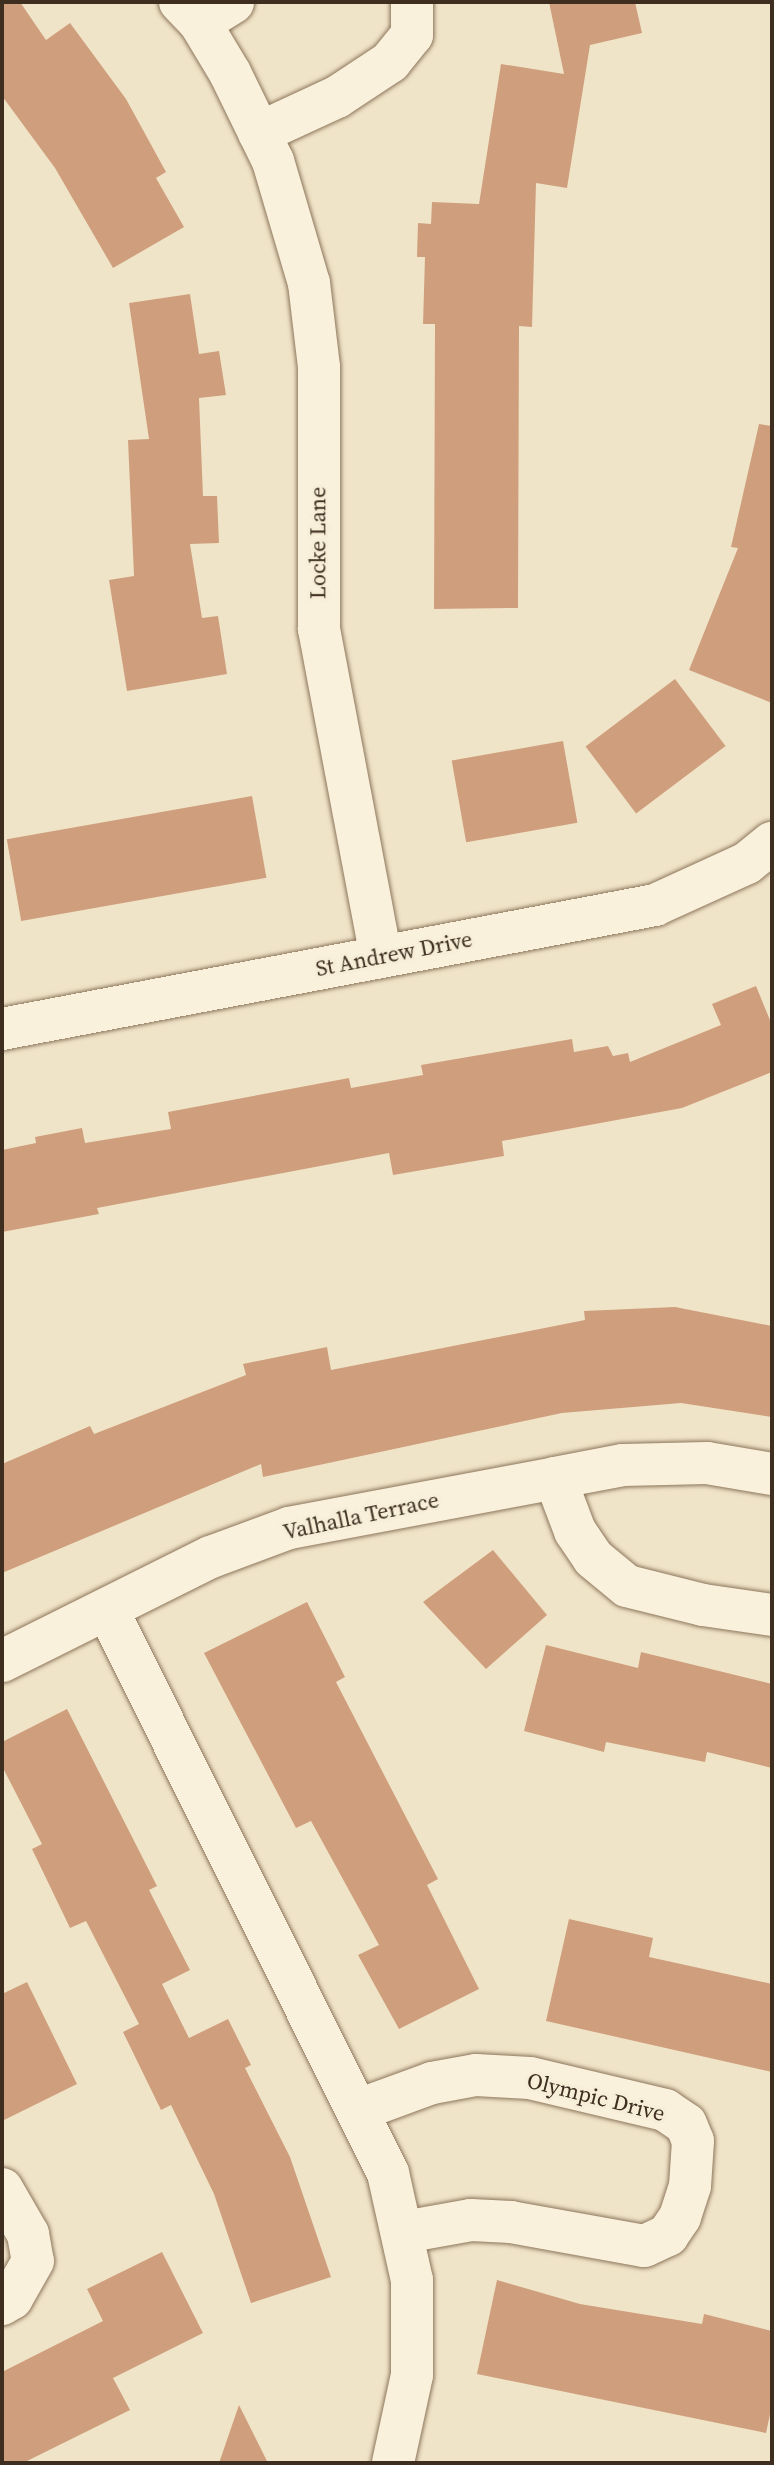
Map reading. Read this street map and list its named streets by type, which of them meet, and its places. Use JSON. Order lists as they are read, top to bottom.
{
  "streets": {
    "street": [
      "Locke Lane",
      "St Andrew Drive",
      "Valhalla Terrace",
      "Olympic Drive"
    ]
  },
  "crossings": [
    ["Locke Lane", "St Andrew Drive"]
  ]
}
